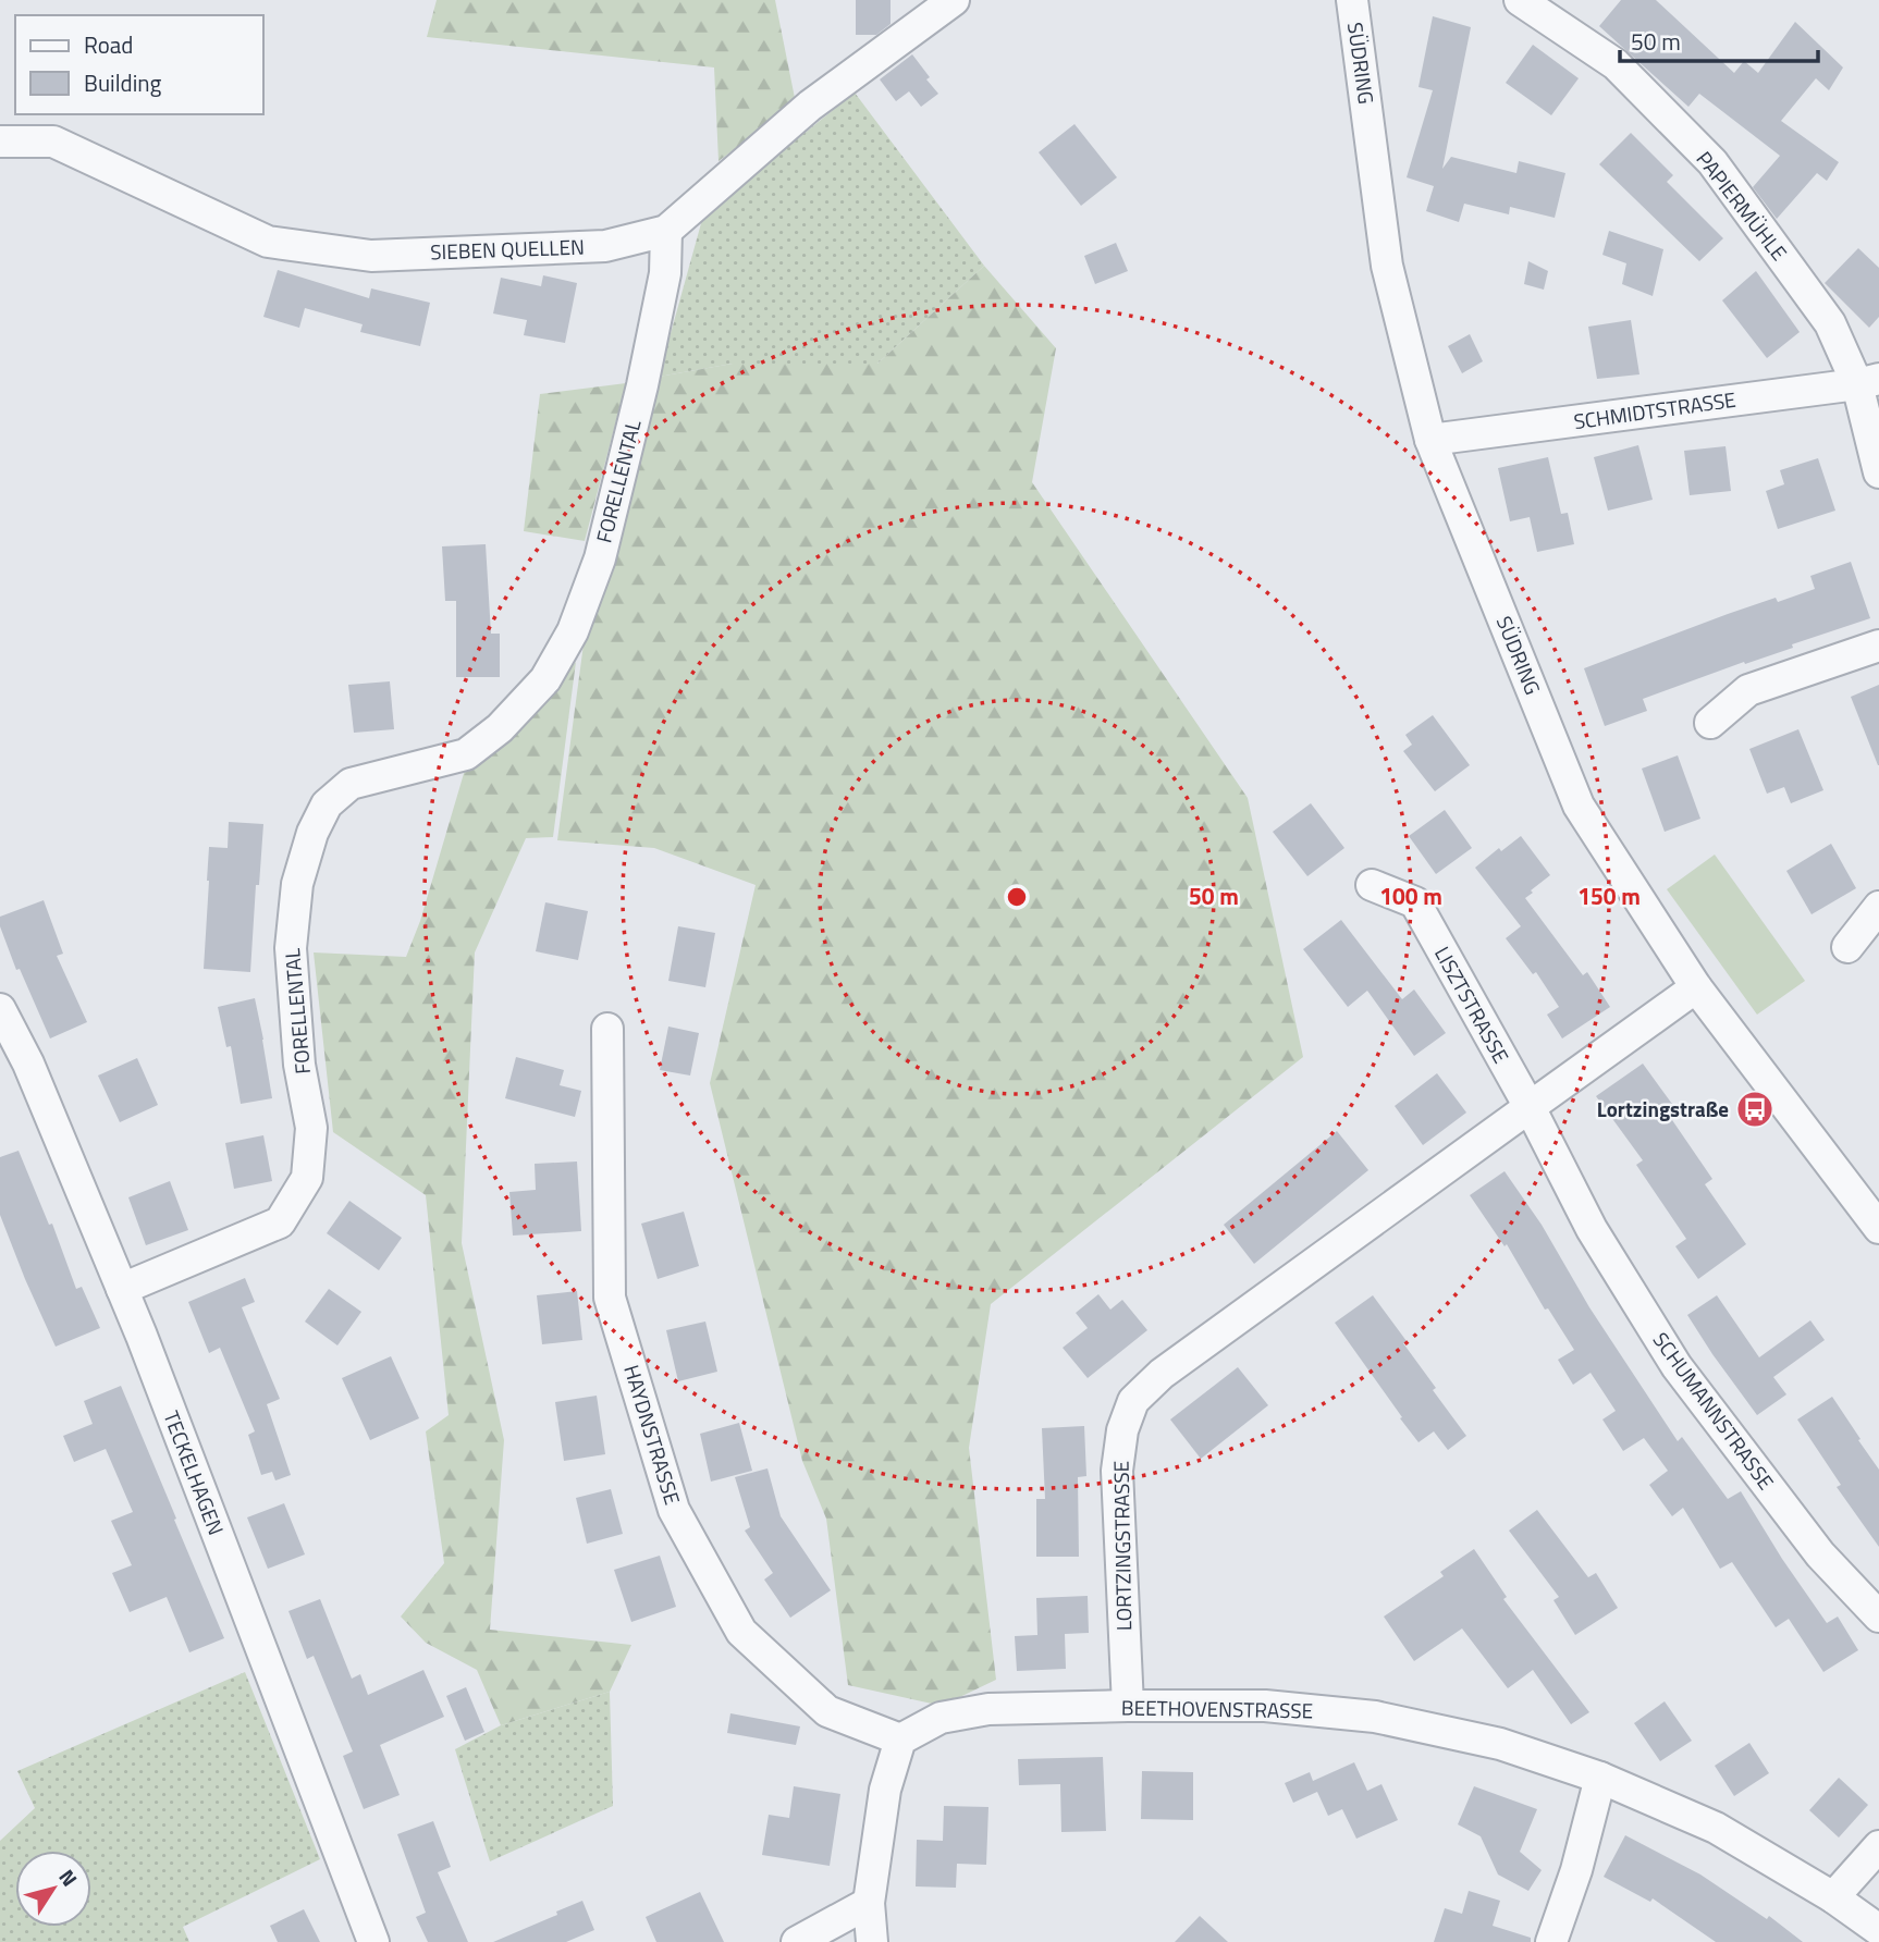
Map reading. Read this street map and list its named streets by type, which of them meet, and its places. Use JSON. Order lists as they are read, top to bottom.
{
  "streets": {
    "street": [
      "SÜDRING",
      "PAPIERMÜHLE",
      "SIEBEN QUELLEN",
      "SCHMIDTSTRASSE",
      "FORELLENTAL",
      "LISZTSTRASSE",
      "SCHUMANNSTRASSE",
      "HAYDNSTRASSE",
      "TECKELHAGEN",
      "LORTZINGSTRASSE",
      "BEETHOVENSTRASSE"
    ]
  },
  "crossings": [
    ["SÜDRING", "SCHMIDTSTRASSE"],
    ["SÜDRING", "LORTZINGSTRASSE"],
    ["PAPIERMÜHLE", "SCHMIDTSTRASSE"],
    ["SIEBEN QUELLEN", "FORELLENTAL"],
    ["FORELLENTAL", "TECKELHAGEN"],
    ["LISZTSTRASSE", "SCHUMANNSTRASSE"],
    ["LISZTSTRASSE", "LORTZINGSTRASSE"],
    ["SCHUMANNSTRASSE", "LORTZINGSTRASSE"],
    ["HAYDNSTRASSE", "BEETHOVENSTRASSE"],
    ["LORTZINGSTRASSE", "BEETHOVENSTRASSE"]
  ],
  "places": {
    "bus stop": ["Lortzingstraße"]
  },
  "legend": ["Road", "Building"],
  "scale_bar": "50 m",
  "north": "top right",
  "rings": ["50 m", "100 m", "150 m"]
}
